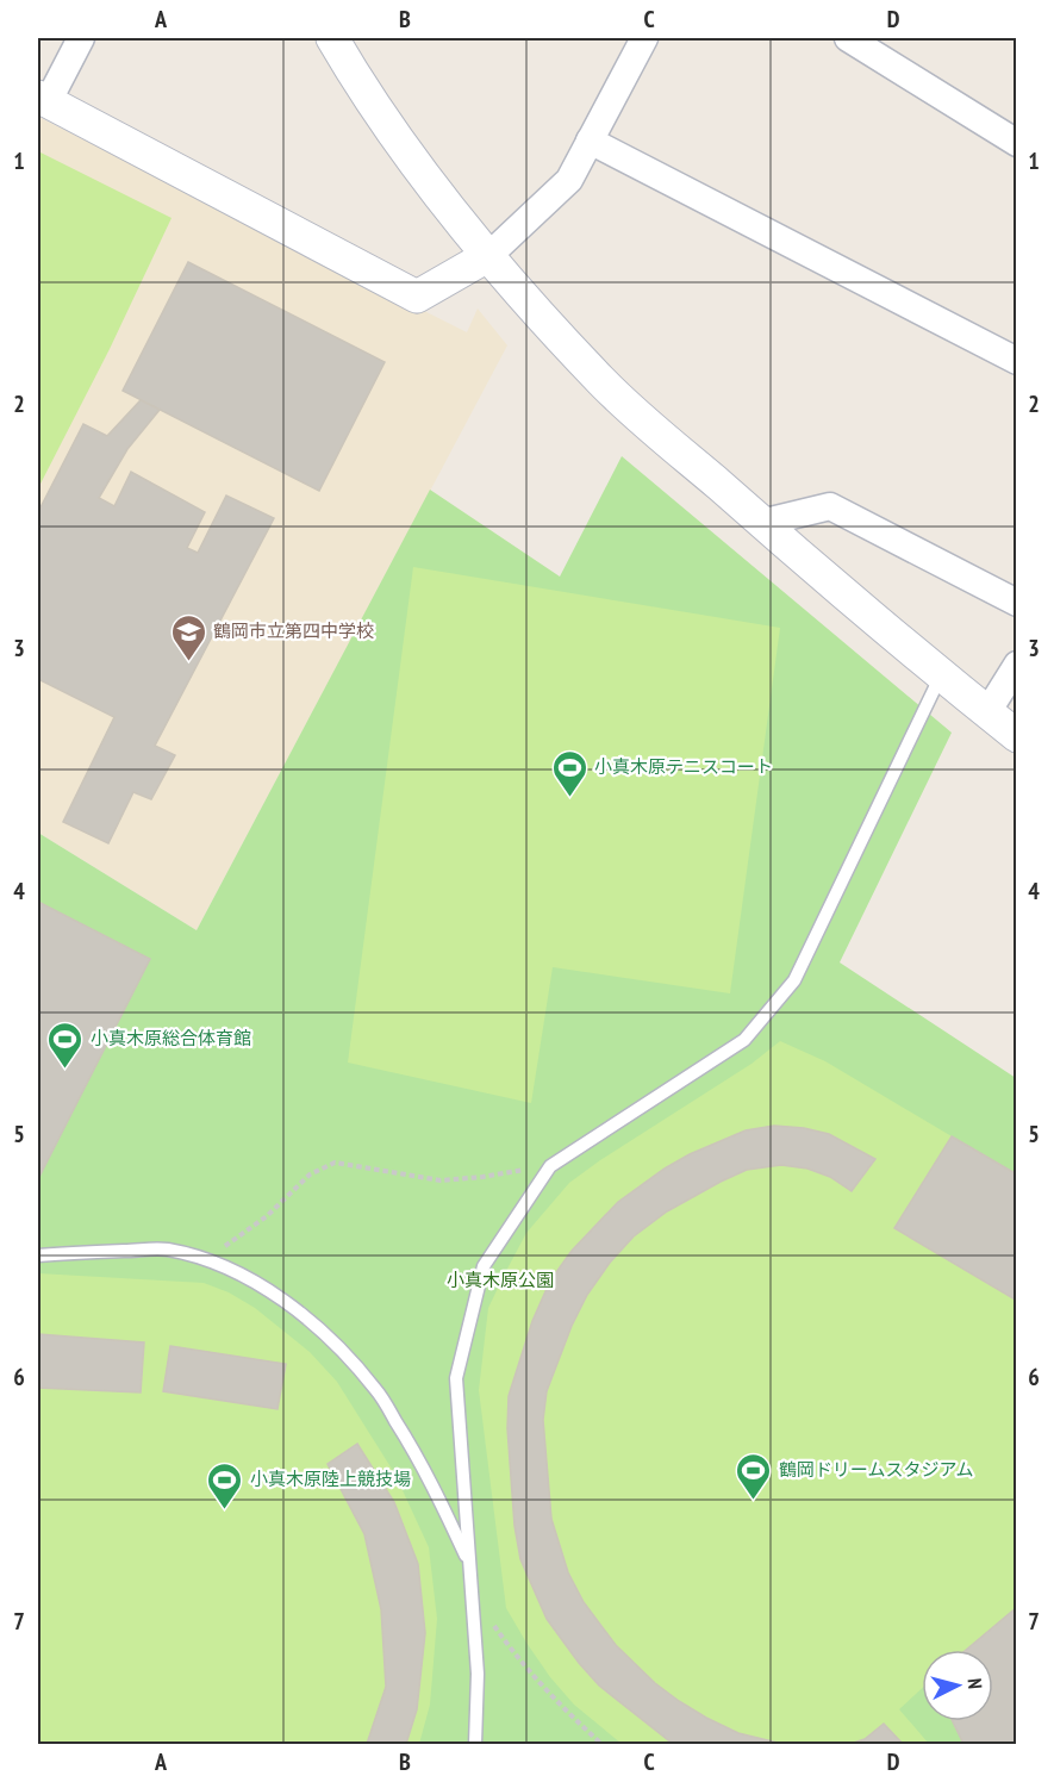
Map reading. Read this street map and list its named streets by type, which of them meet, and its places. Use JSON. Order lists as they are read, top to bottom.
{
  "parks": ["小真木原公園"],
  "places": {
    "school or university": ["鶴岡市立第四中学校"],
    "sports": [
      "小真木原テニスコート",
      "小真木原総合体育館",
      "鶴岡ドリームスタジアム",
      "小真木原陸上競技場"
    ]
  },
  "north": "right",
  "grid": {
    "columns": [
      "A",
      "B",
      "C",
      "D"
    ],
    "rows": [
      "1",
      "2",
      "3",
      "4",
      "5",
      "6",
      "7"
    ]
  }
}
